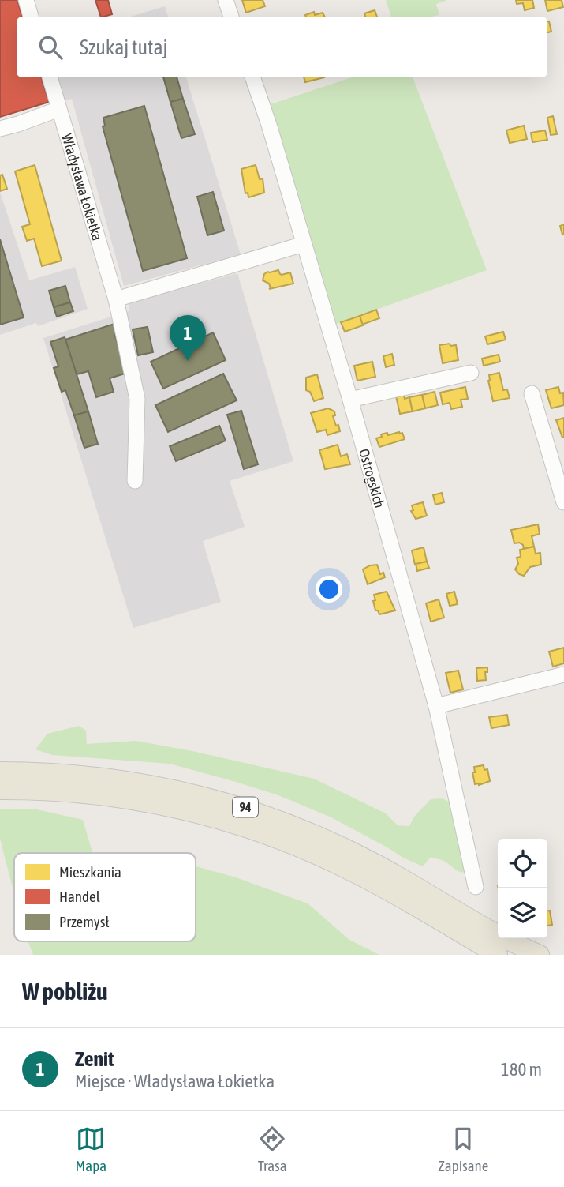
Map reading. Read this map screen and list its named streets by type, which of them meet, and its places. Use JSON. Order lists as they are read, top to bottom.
{
  "streets": {
    "main road": ["94"],
    "street": ["Władysława Łokietka", "Ostrogskich"]
  },
  "legend": ["Mieszkania", "Handel", "Przemysł"],
  "page": {
    "search": "Szukaj tutaj",
    "pins": "1",
    "heading": "W pobliżu",
    "list": [
      {
        "mark": "1",
        "name": "Zenit",
        "note": "Miejsce · Władysława Łokietka",
        "value": "180 m"
      }
    ],
    "nav": ["Mapa", "Trasa", "Zapisane"]
  }
}
